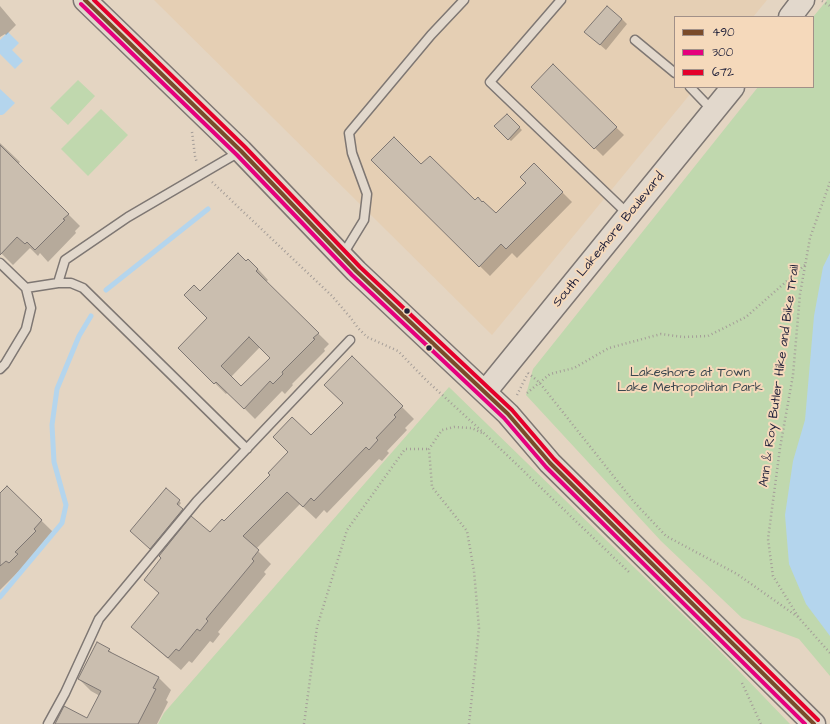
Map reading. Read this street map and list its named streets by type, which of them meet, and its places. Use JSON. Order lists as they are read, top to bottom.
{
  "streets": {
    "main road": ["South Lakeshore Boulevard"],
    "path": ["Ann & Roy Butler Hike and Bike Trail"]
  },
  "parks": ["Lakeshore at Town Lake Metropolitan Park"],
  "lines": ["transit line 490", "transit line 672", "transit line 300"],
  "legend": ["490", "300", "672"]
}
